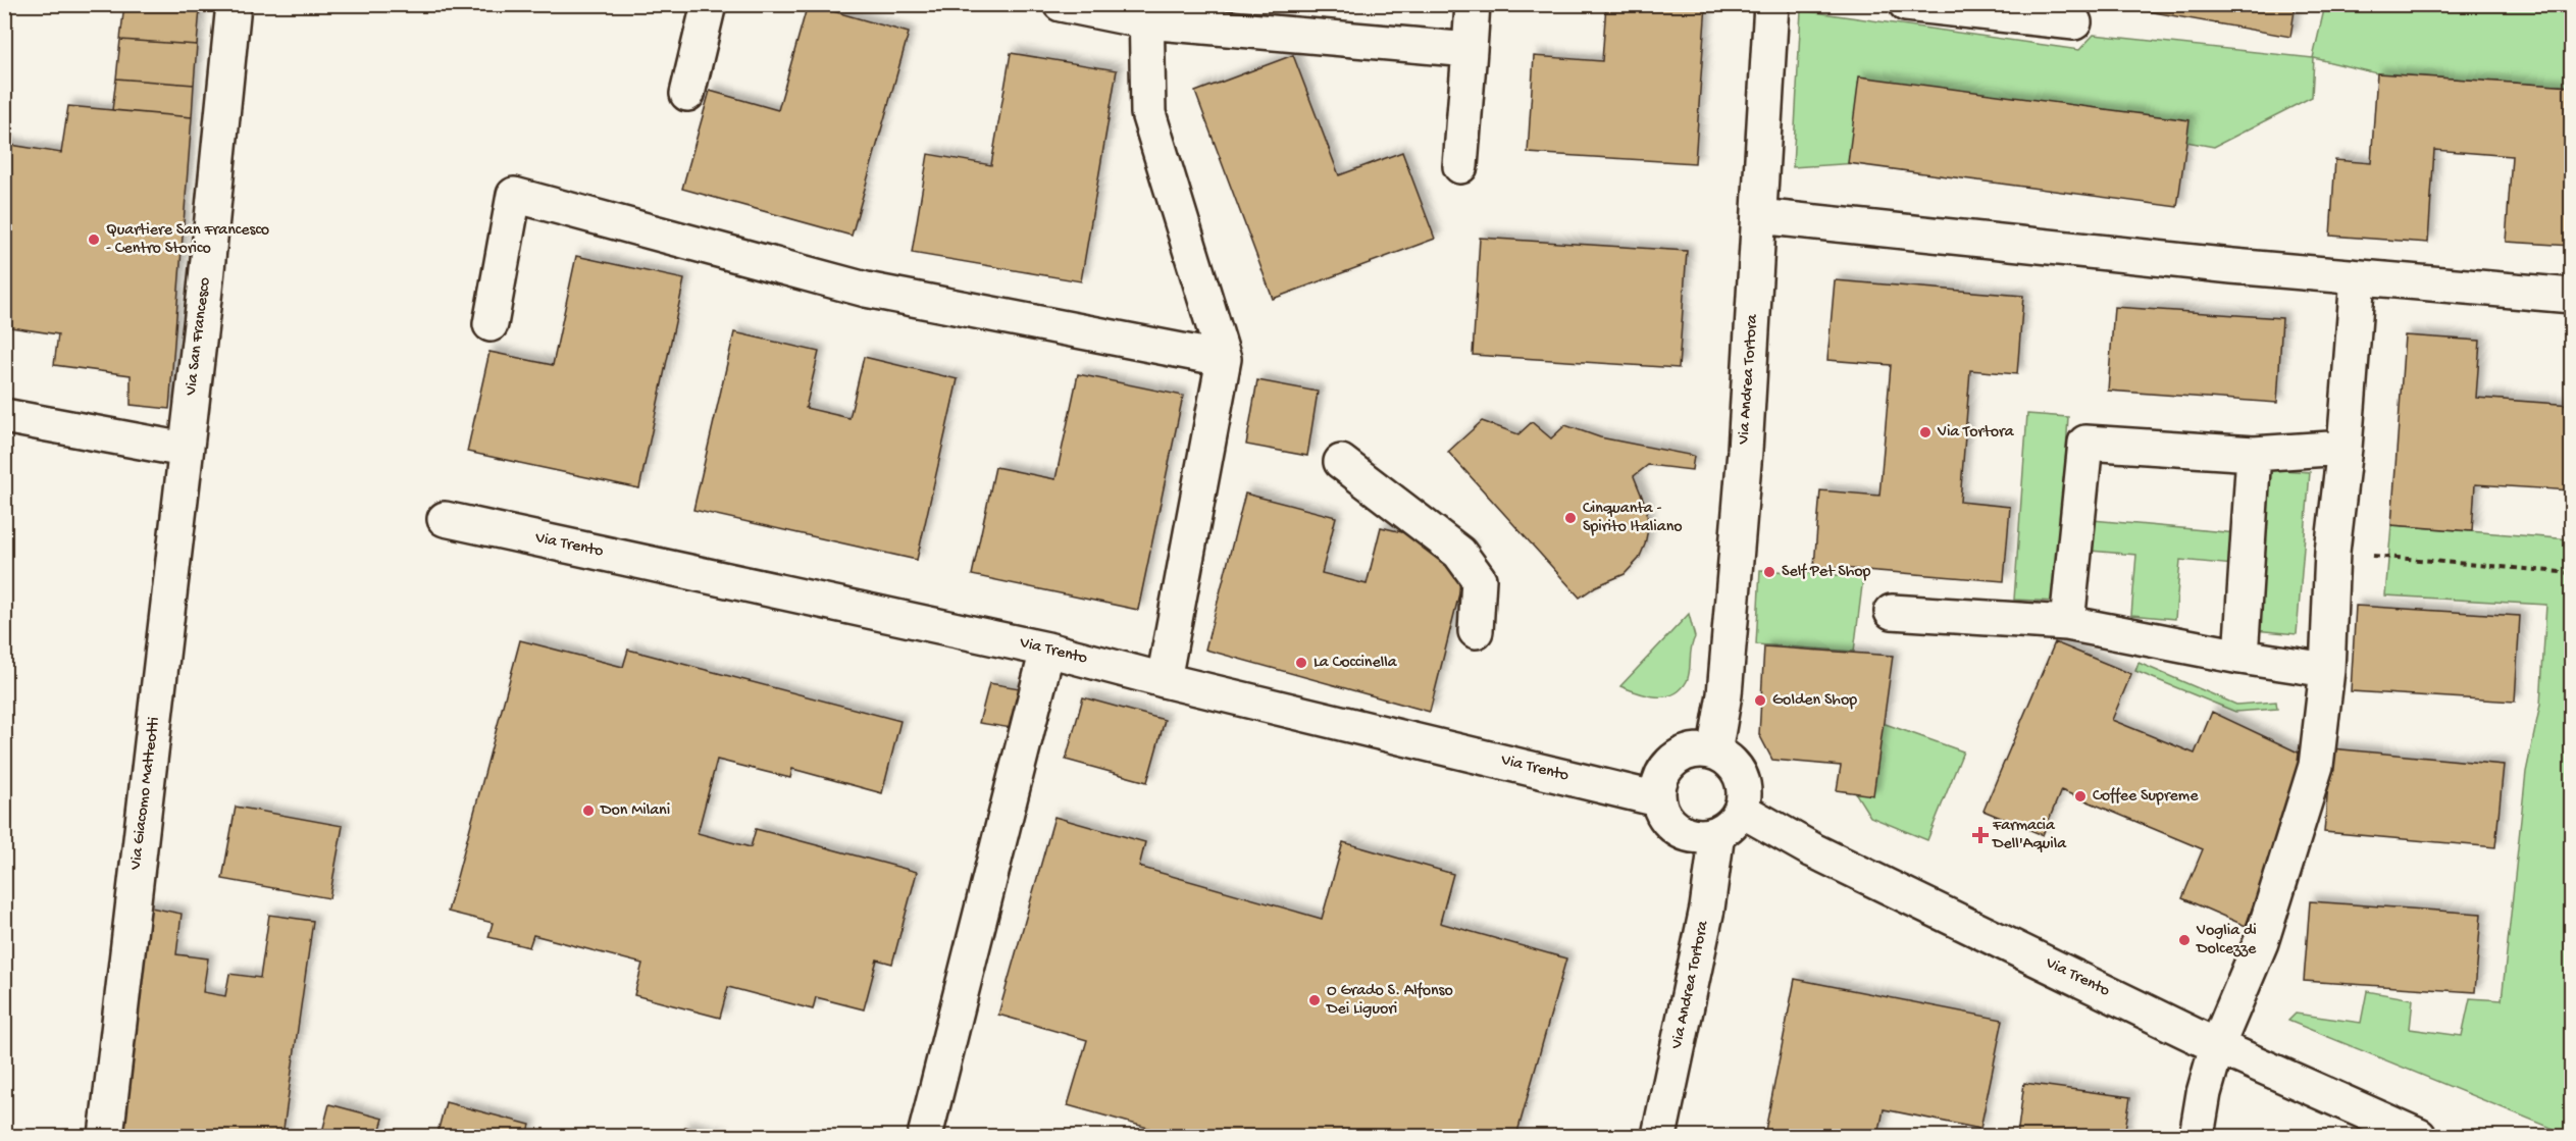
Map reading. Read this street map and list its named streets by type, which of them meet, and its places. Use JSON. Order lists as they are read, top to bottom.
{
  "streets": {
    "street": [
      "Via San Francesco",
      "Via Andrea Tortora",
      "Via Trento",
      "Via Giacomo Matteotti"
    ]
  },
  "crossings": [
    ["Via San Francesco", "Via Giacomo Matteotti"],
    ["Via Andrea Tortora", "Via Trento"]
  ],
  "places": {
    "other": [
      "Quartiere San Francesco - Centro Storico",
      "Via Tortora",
      "Cinquanta - Spirito Italiano",
      "Self Pet Shop",
      "La Coccinella",
      "Golden Shop",
      "Coffee Supreme",
      "Don Milani",
      "Voglia di Dolcezze",
      "O Grado S. Alfonso Dei Liguori"
    ],
    "health": ["Farmacia Dell'Aquila"]
  }
}
